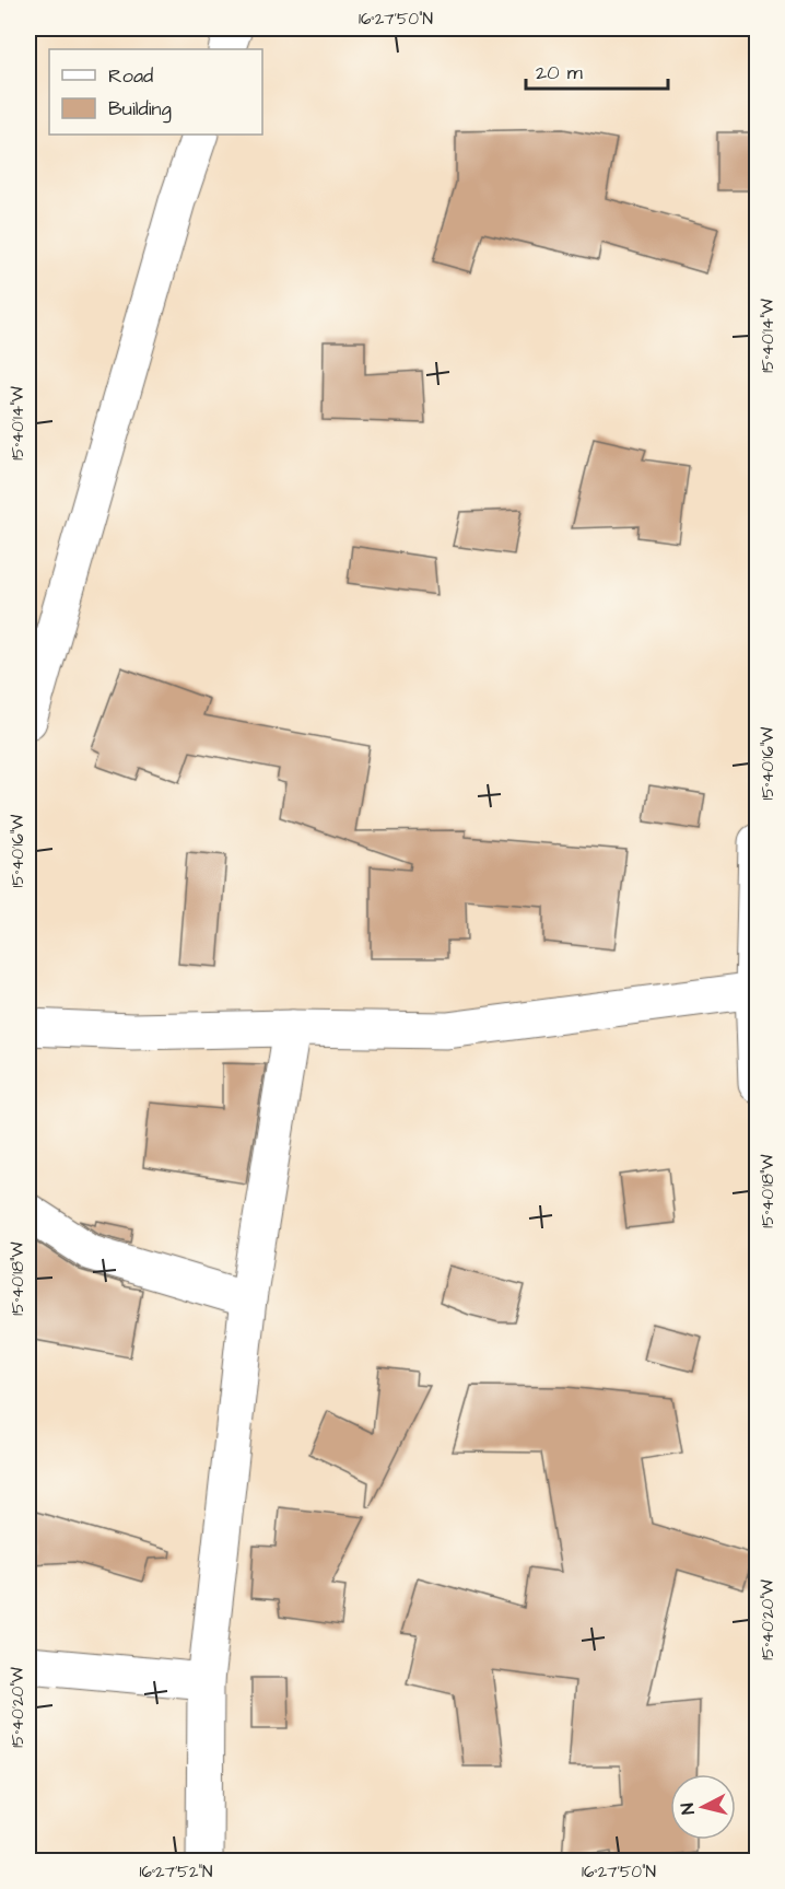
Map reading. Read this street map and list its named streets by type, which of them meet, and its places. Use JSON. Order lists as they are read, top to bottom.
{
  "legend": ["Road", "Building"],
  "scale_bar": "20 m",
  "north": "left",
  "coordinates": [
    "16°27'50\"N",
    "15°40'14\"W",
    "15°40'16\"W",
    "15°40'18\"W",
    "15°40'20\"W",
    "16°27'52\"N"
  ]
}
